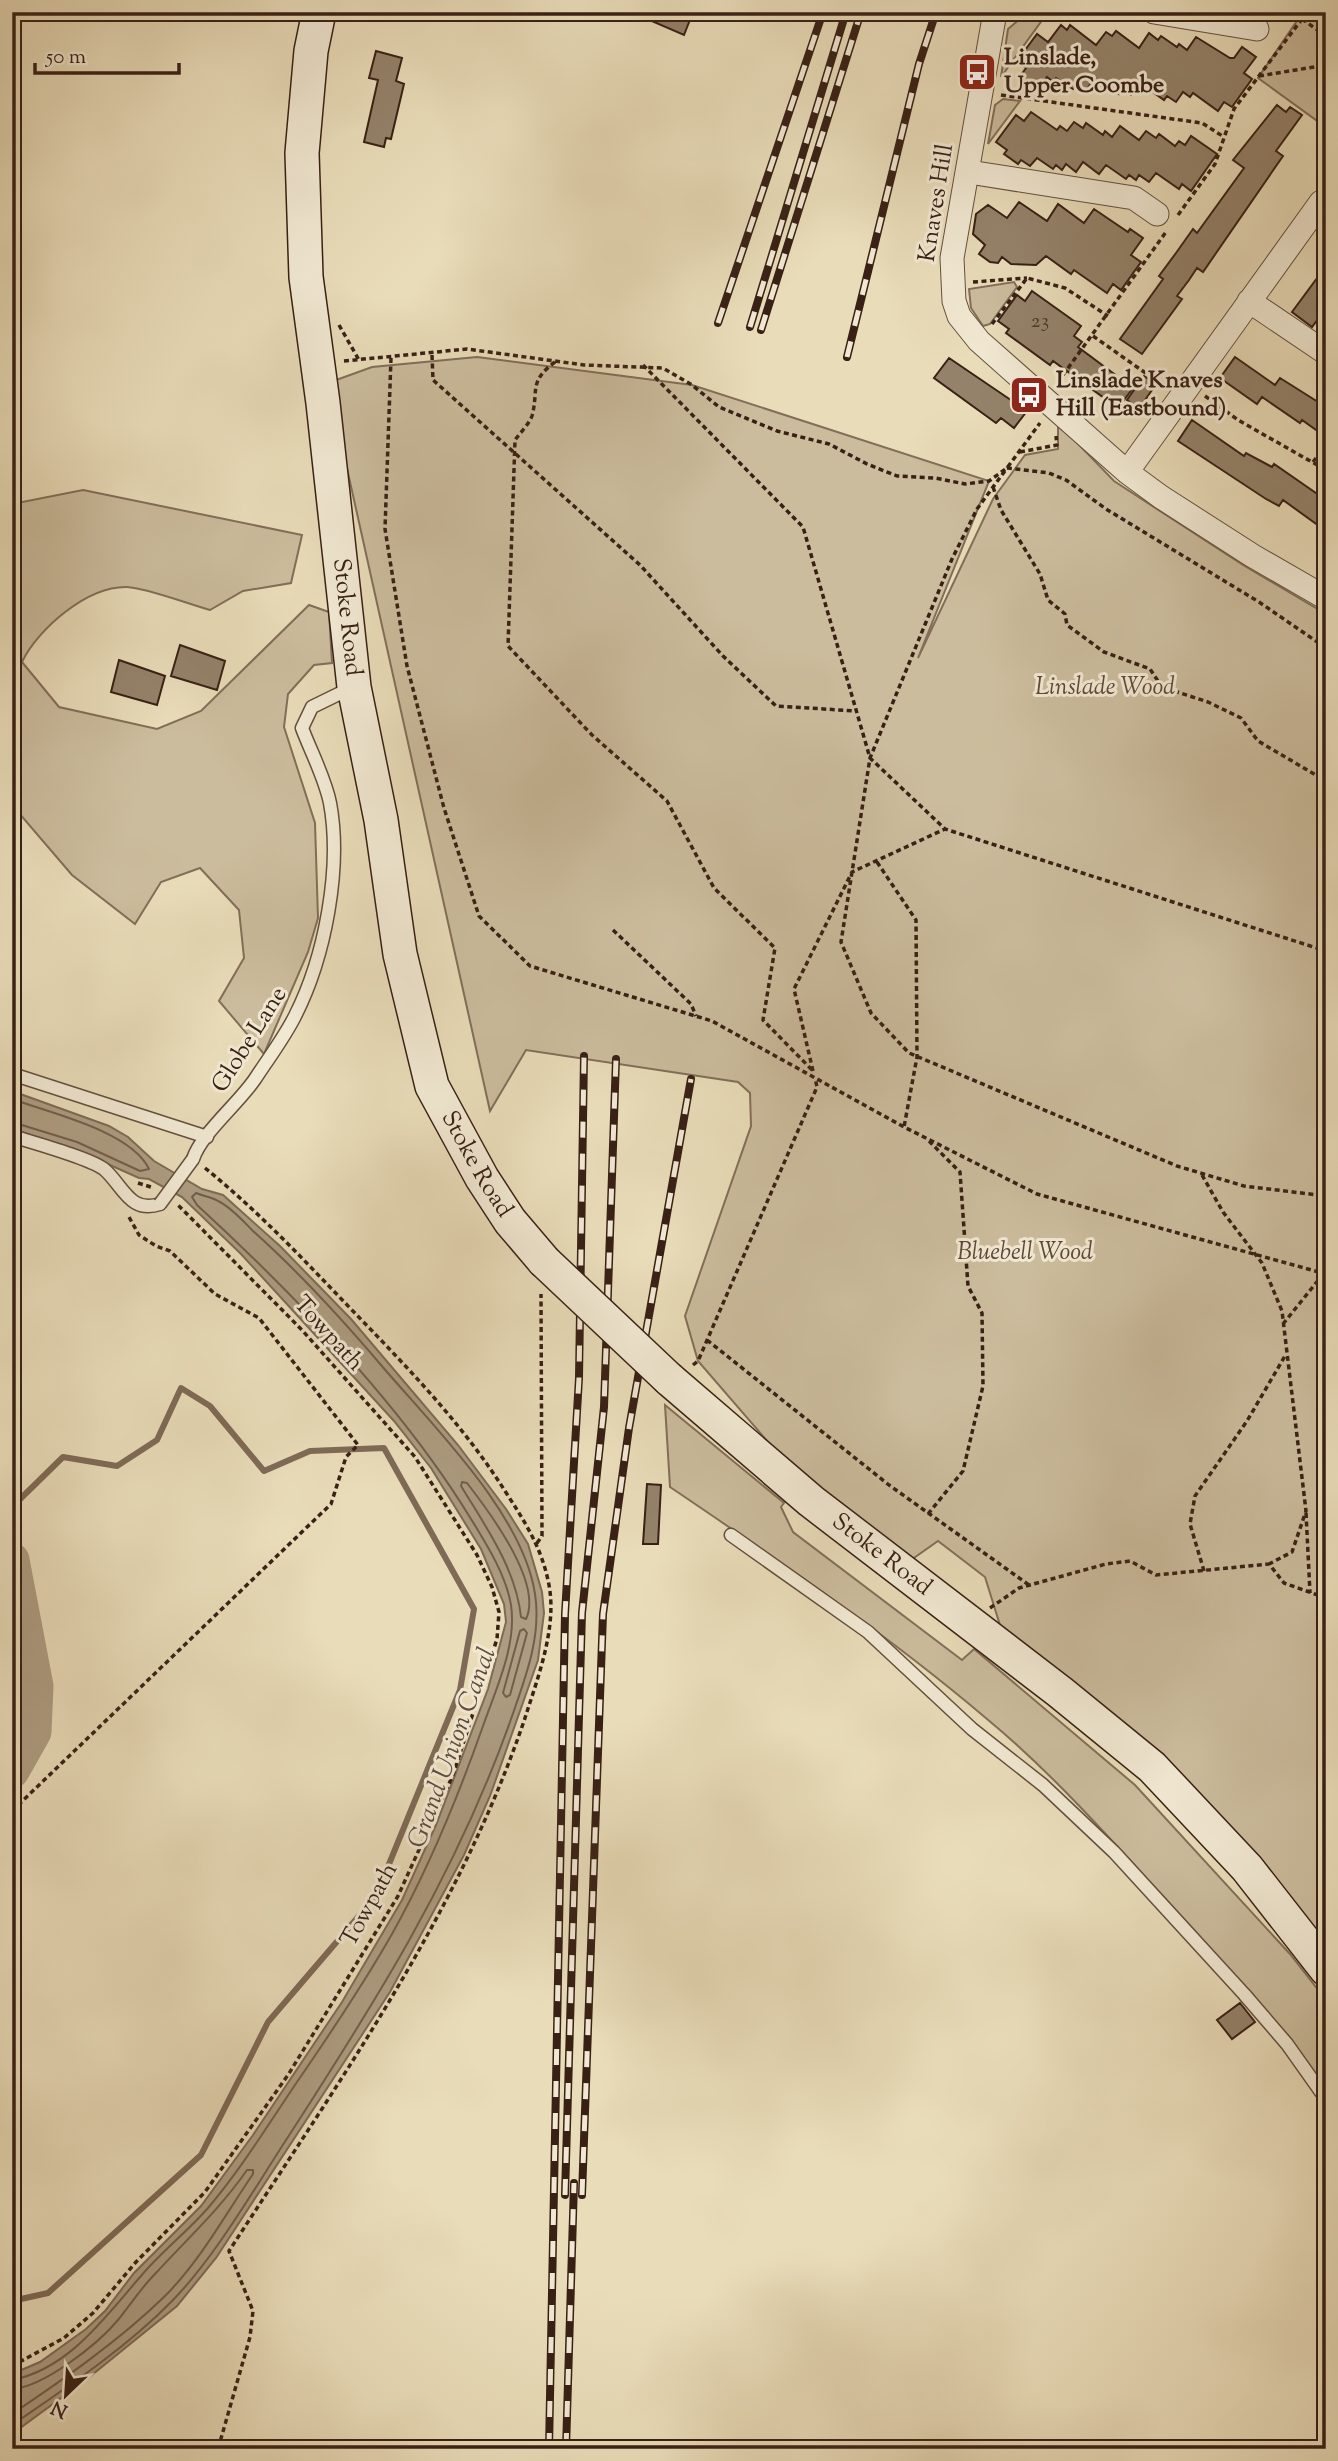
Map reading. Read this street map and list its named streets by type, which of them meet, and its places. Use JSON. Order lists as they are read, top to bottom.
{
  "streets": {
    "street": ["Knaves Hill", "Stoke Road"],
    "lane": ["Globe Lane"],
    "path": ["Towpath"]
  },
  "crossings": [
    ["Stoke Road", "Globe Lane"]
  ],
  "water": ["Grand Union Canal"],
  "parks": ["Linslade Wood", "Bluebell Wood"],
  "places": {
    "bus stop": ["Linslade, Upper Coombe", "Linslade Knaves Hill (Eastbound)"]
  },
  "house_numbers": ["23"],
  "scale_bar": "50 m",
  "north": "bottom left"
}
